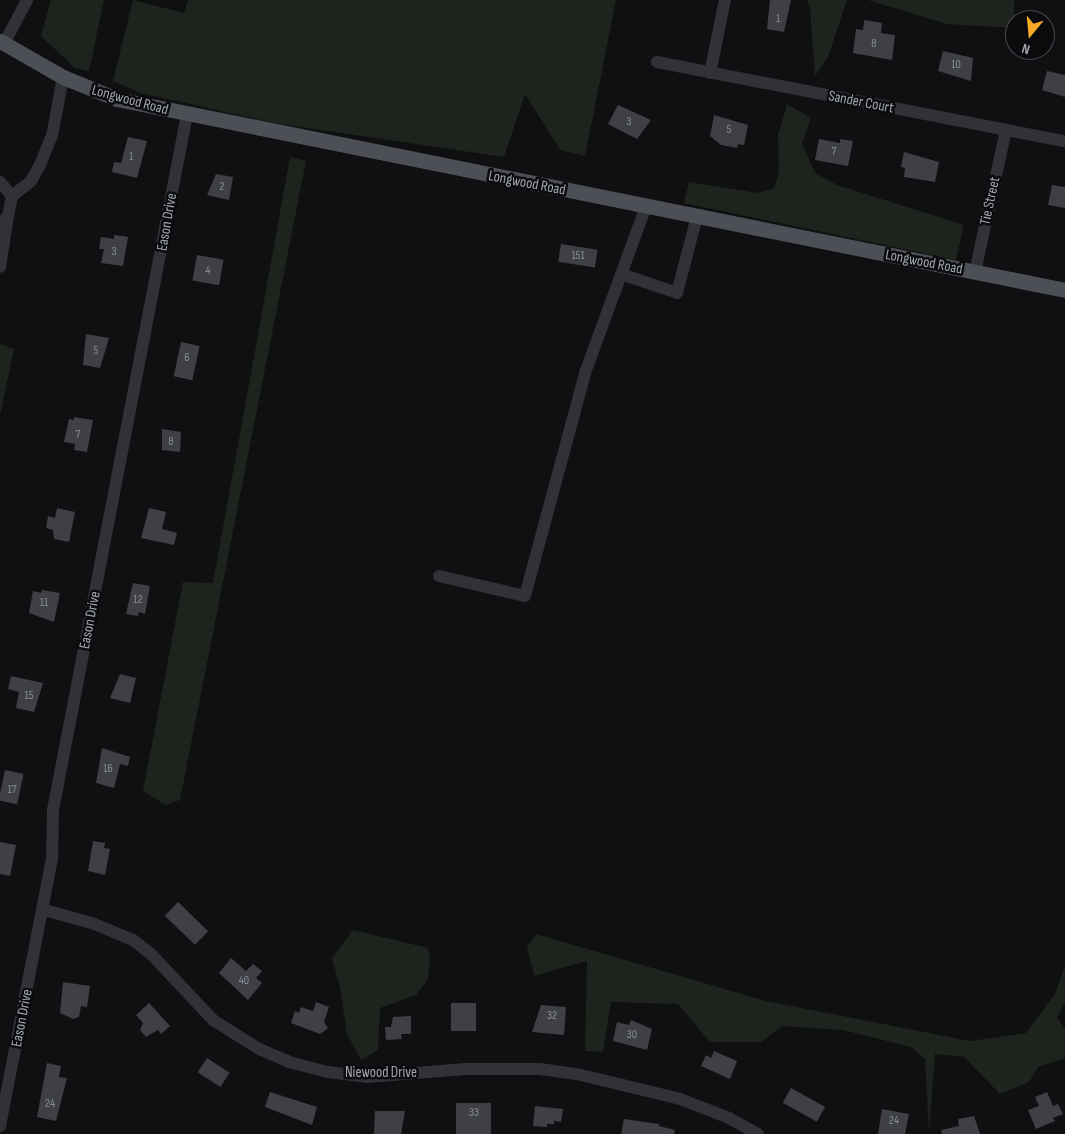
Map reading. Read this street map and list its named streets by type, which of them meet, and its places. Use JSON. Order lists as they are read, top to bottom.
{
  "streets": {
    "main road": ["Longwood Road"],
    "street": [
      "Sander Court",
      "Tie Street",
      "Eason Drive",
      "Niewood Drive"
    ]
  },
  "crossings": [
    ["Longwood Road", "Tie Street"],
    ["Longwood Road", "Eason Drive"],
    ["Sander Court", "Tie Street"],
    ["Eason Drive", "Niewood Drive"]
  ],
  "house_numbers": [
    "1",
    "8",
    "10",
    "3",
    "5",
    "7",
    "1",
    "2",
    "3",
    "151",
    "4",
    "5",
    "6",
    "7",
    "8",
    "12",
    "11",
    "15",
    "16",
    "17",
    "40",
    "32",
    "30",
    "24",
    "33",
    "24"
  ],
  "north": "bottom"
}
